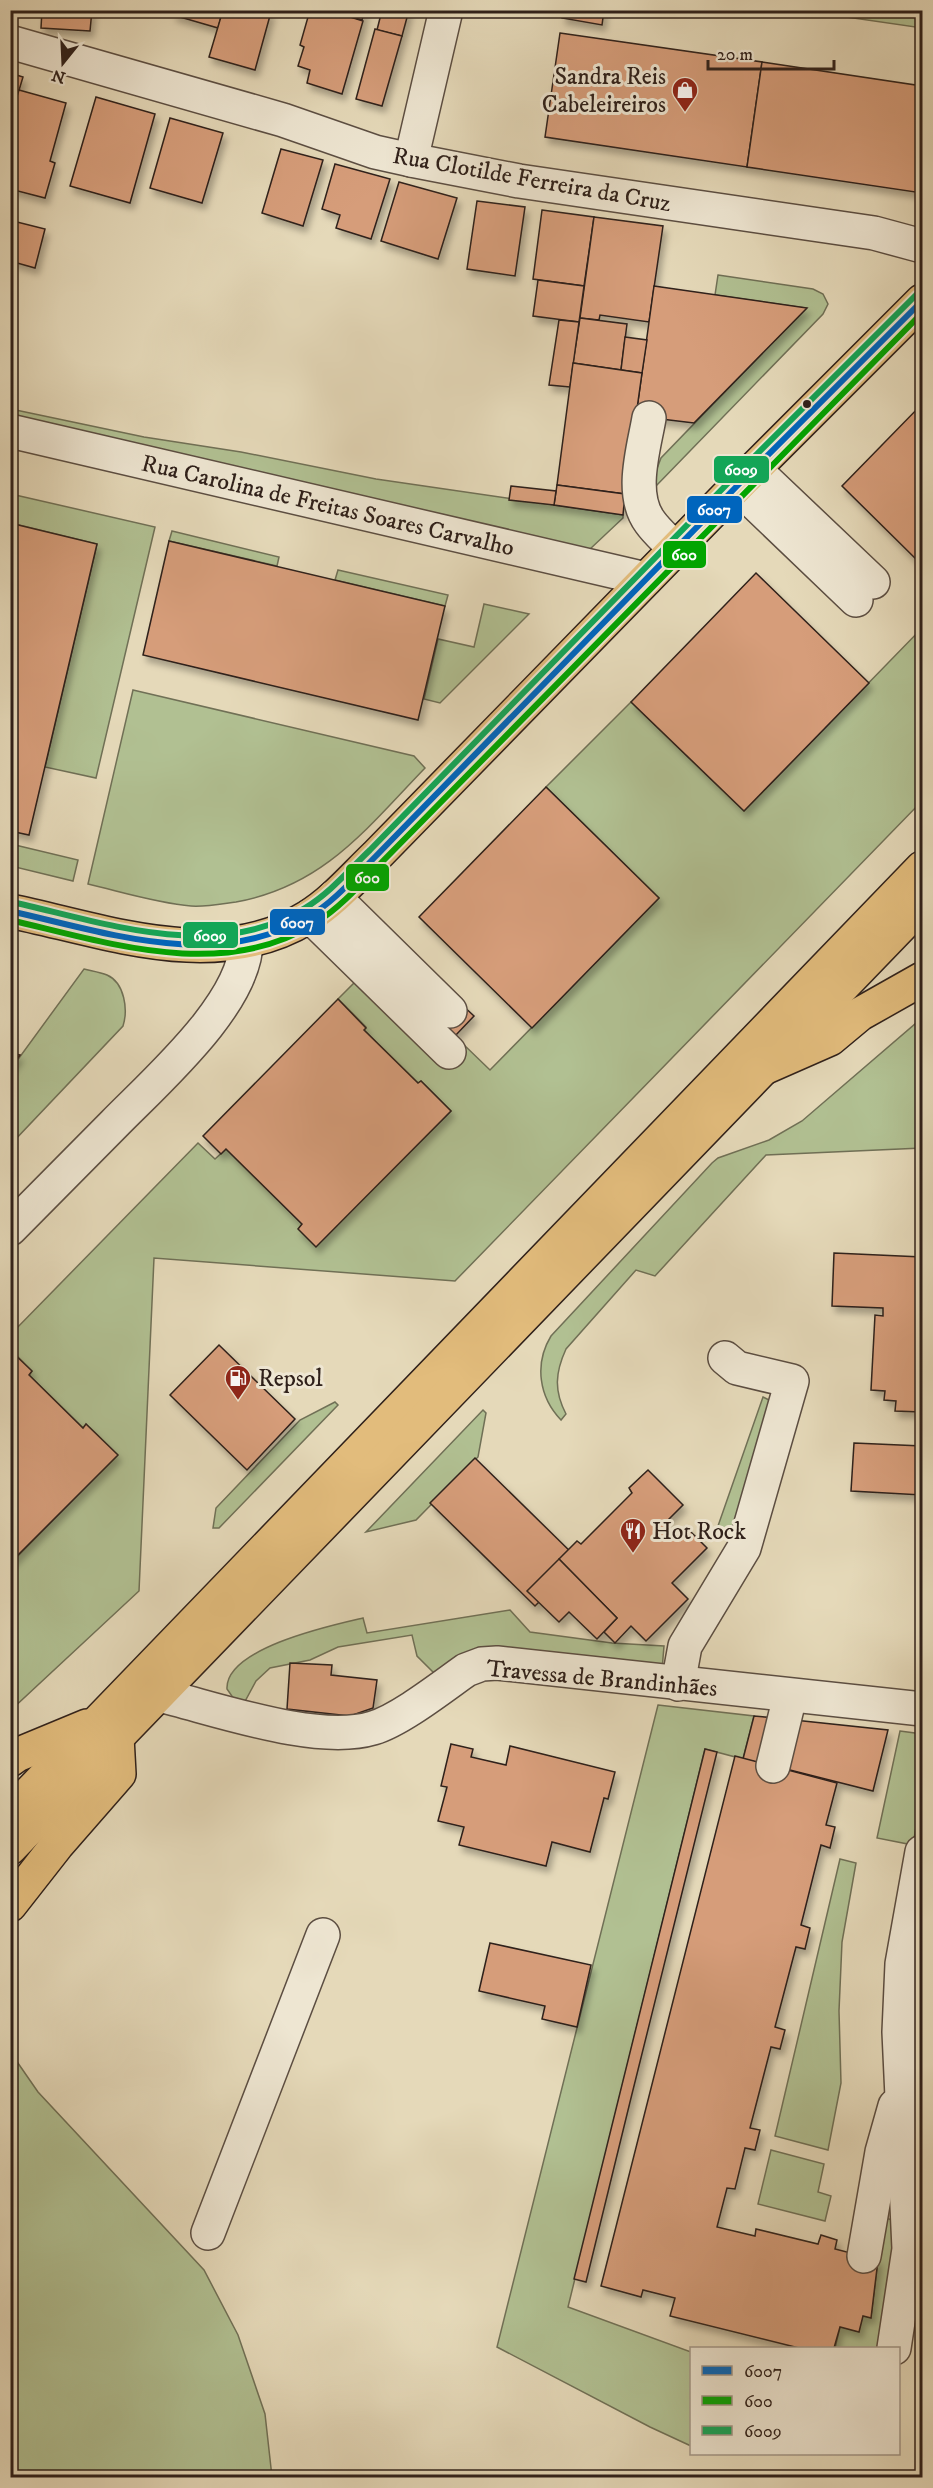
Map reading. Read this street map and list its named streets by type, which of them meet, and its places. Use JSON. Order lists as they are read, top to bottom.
{
  "streets": {
    "street": ["Rua Clotilde Ferreira da Cruz", "Rua Carolina de Freitas Soares Carvalho", "Travessa de Brandinhães"]
  },
  "places": {
    "shop": ["Sandra Reis Cabeleireiros"],
    "fuel station": ["Repsol"],
    "restaurant": ["Hot Rock"]
  },
  "lines": ["transit line 6009", "transit line 6007", "transit line 600"],
  "legend": ["6007", "600", "6009"],
  "scale_bar": "20 m",
  "north": "bottom"
}
